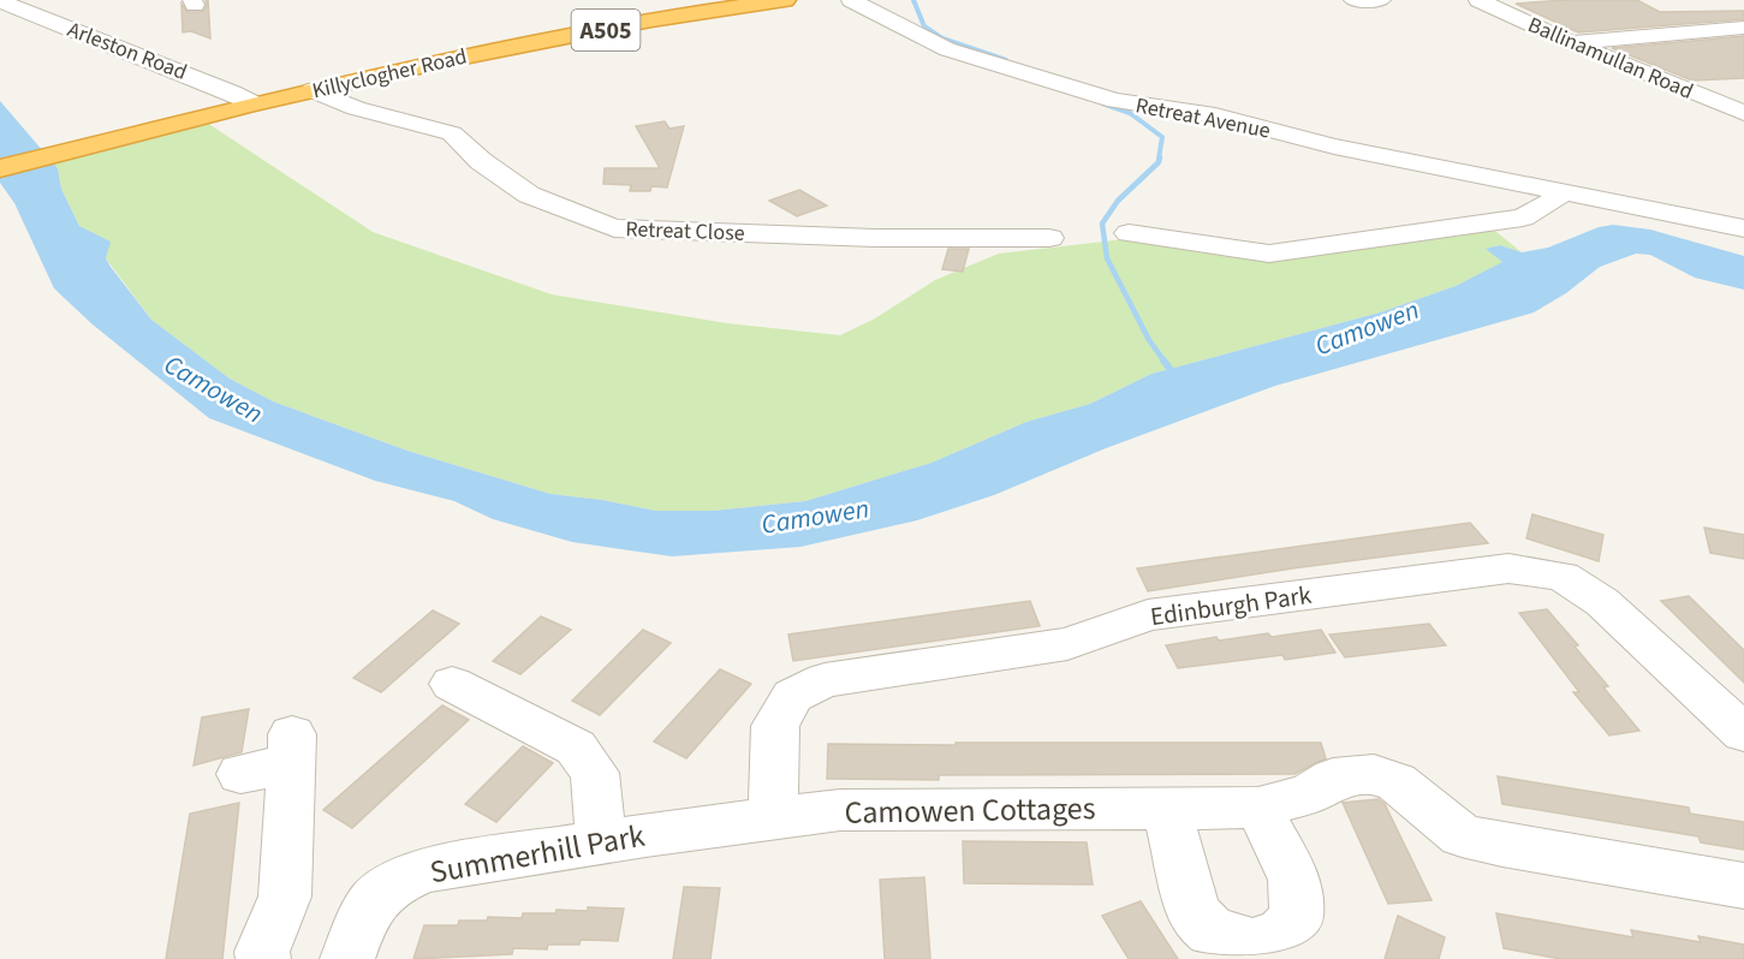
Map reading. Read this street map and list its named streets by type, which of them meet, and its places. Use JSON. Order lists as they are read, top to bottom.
{
  "streets": {
    "highway": ["A505", "Killyclogher Road"],
    "street": [
      "Arleston Road",
      "Ballinamullan Road",
      "Retreat Avenue",
      "Retreat Close",
      "Edinburgh Park",
      "Camowen Cottages",
      "Summerhill Park"
    ]
  },
  "crossings": [
    ["Arleston Road", "Killyclogher Road"],
    ["Killyclogher Road", "Retreat Close"],
    ["Edinburgh Park", "Camowen Cottages"],
    ["Edinburgh Park", "Summerhill Park"],
    ["Camowen Cottages", "Summerhill Park"]
  ],
  "water": ["Camowen"]
}
